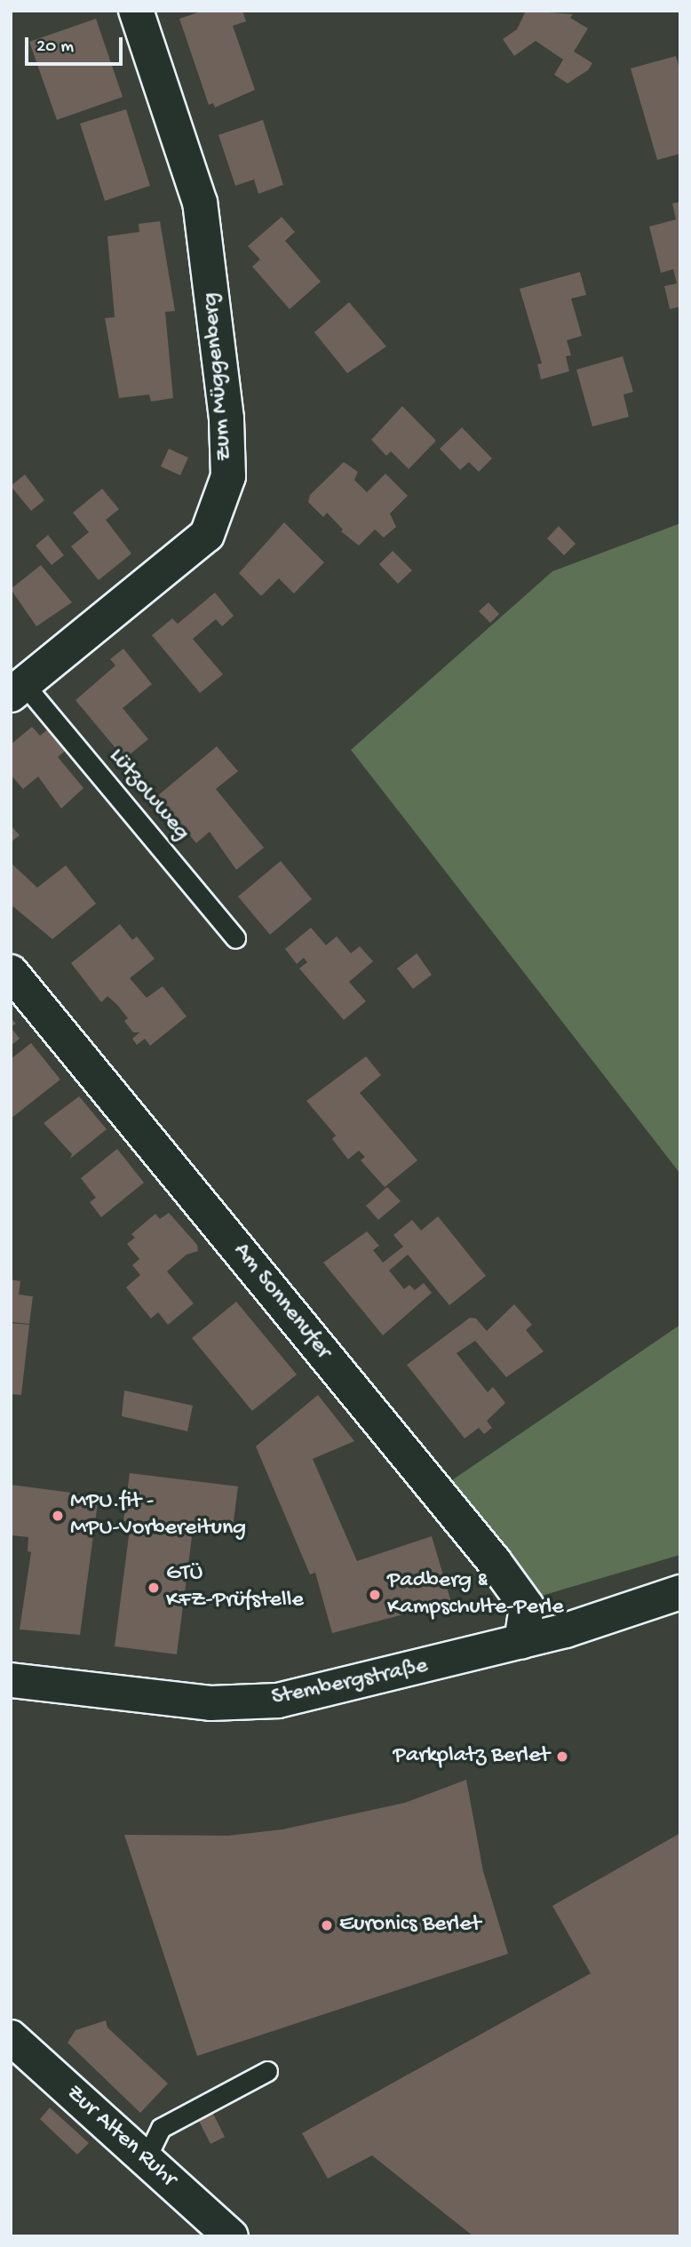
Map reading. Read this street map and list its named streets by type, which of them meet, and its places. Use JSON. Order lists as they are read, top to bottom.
{
  "streets": {
    "street": [
      "Zum Müggenberg",
      "Am Sonnenufer",
      "Stembergstraße",
      "Zur Alten Ruhr"
    ],
    "lane": ["Lützowweg"]
  },
  "crossings": [
    ["Zum Müggenberg", "Lützowweg"],
    ["Am Sonnenufer", "Stembergstraße"]
  ],
  "places": [
    "MPU.fit - MPU-Vorbereitung",
    "GTÜ KFZ-Prüfstelle",
    "Padberg & Kampschulte-Perle",
    "Parkplatz Berlet",
    "Euronics Berlet"
  ],
  "scale_bar": "20 m"
}
